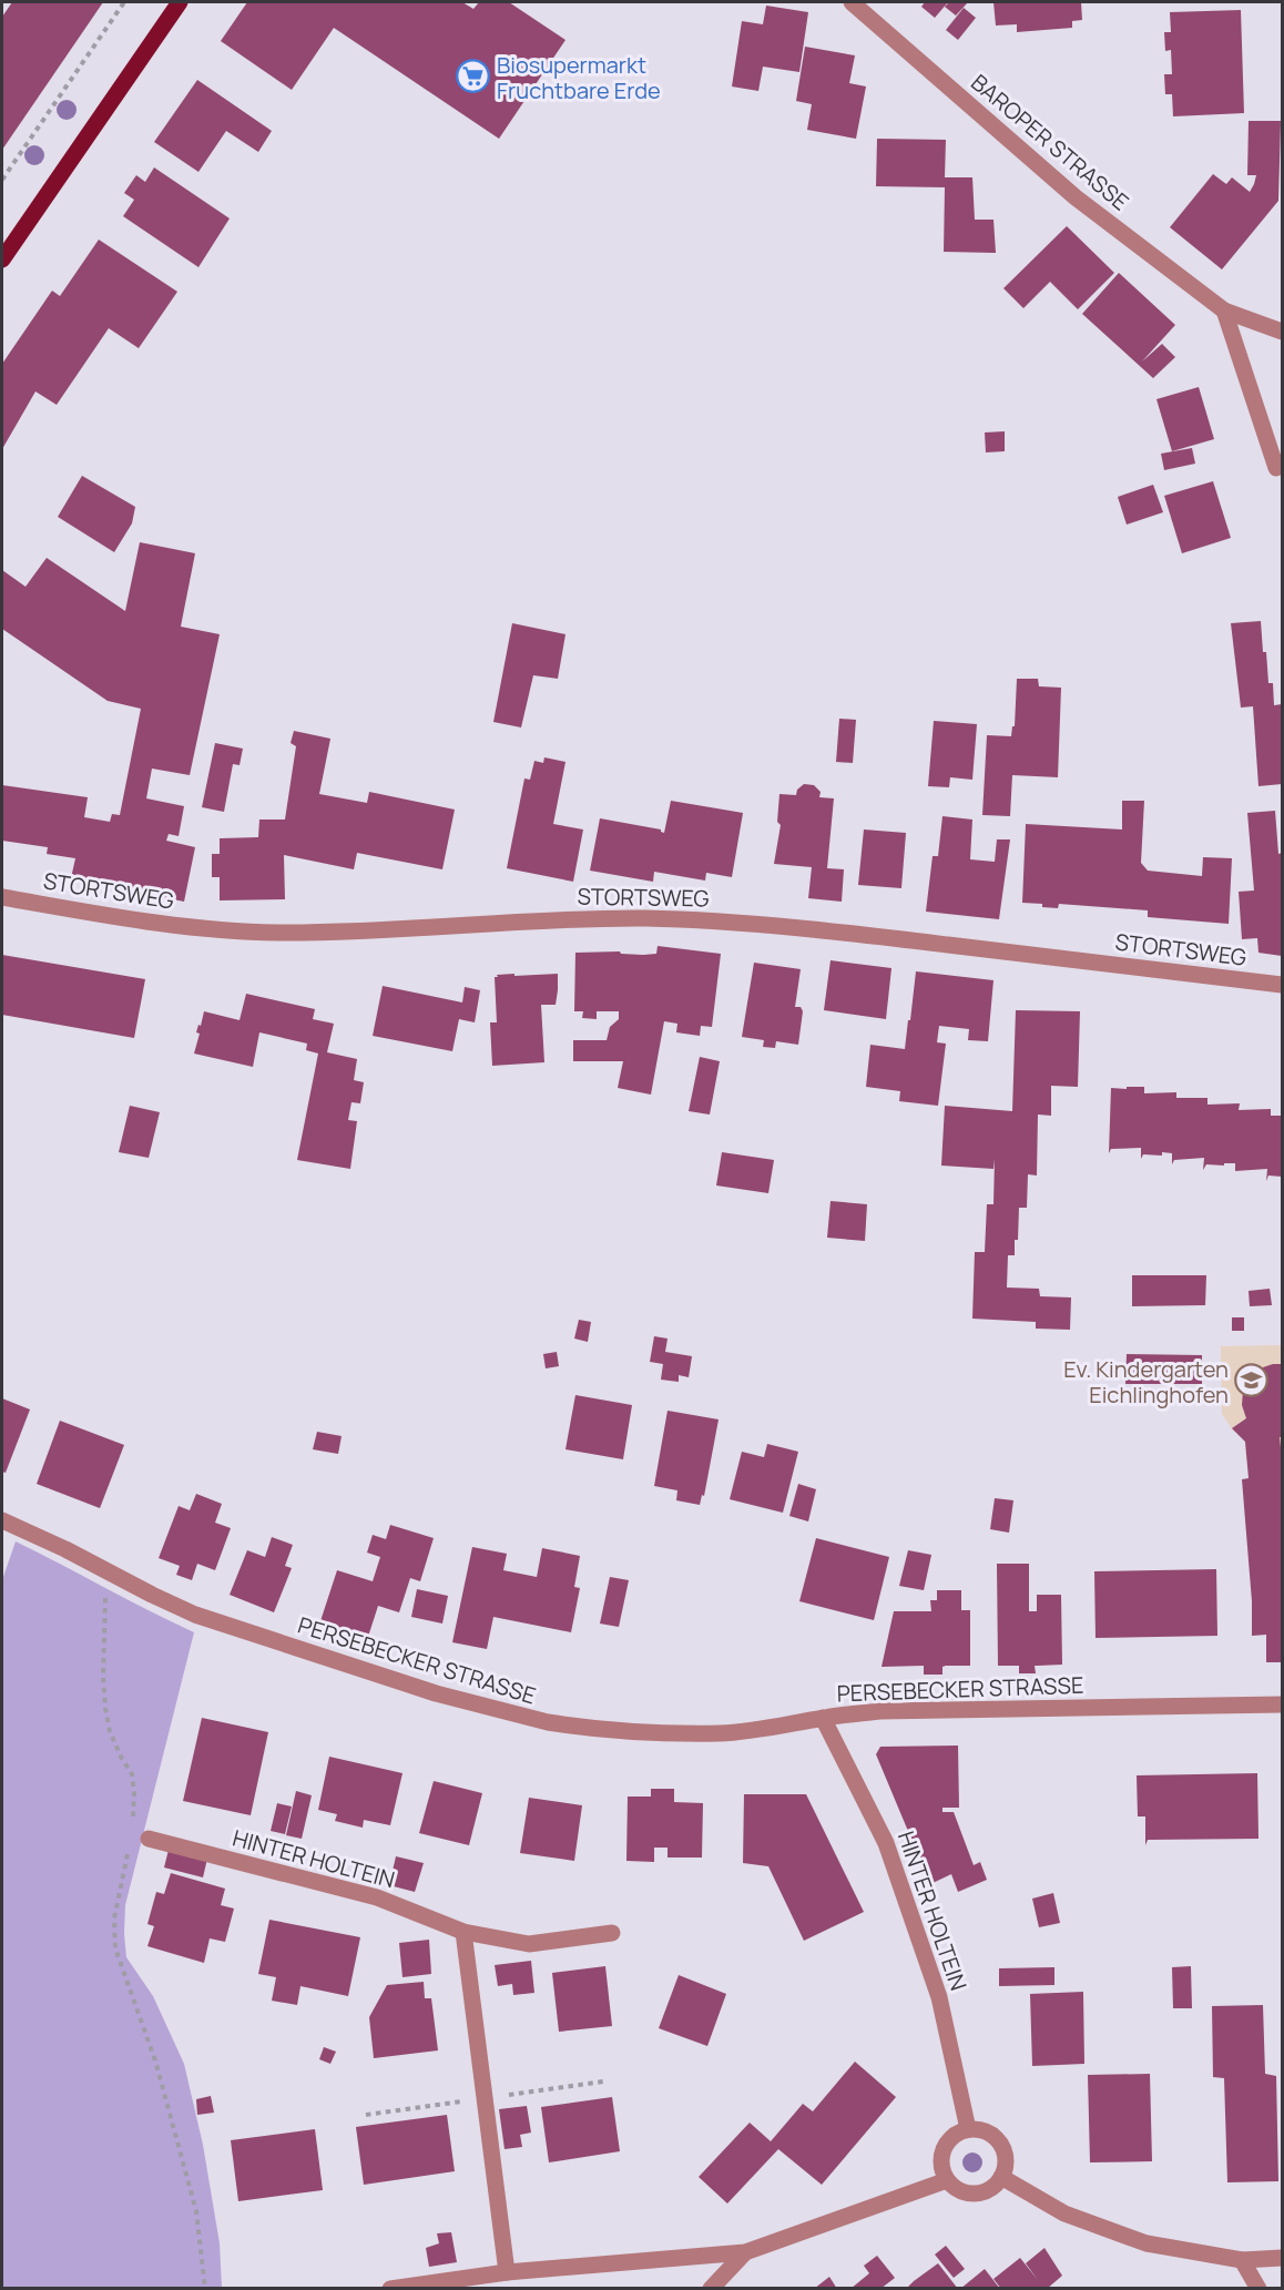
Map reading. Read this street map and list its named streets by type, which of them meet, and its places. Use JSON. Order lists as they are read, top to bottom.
{
  "streets": {
    "street": [
      "BAROPER STRASSE",
      "STORTSWEG",
      "PERSEBECKER STRASSE",
      "HINTER HOLTEIN"
    ]
  },
  "crossings": [
    ["PERSEBECKER STRASSE", "HINTER HOLTEIN"]
  ],
  "places": {
    "supermarket": ["Biosupermarkt Fruchtbare Erde"],
    "school or university": ["Ev. Kindergarten Eichlinghofen"]
  }
}
